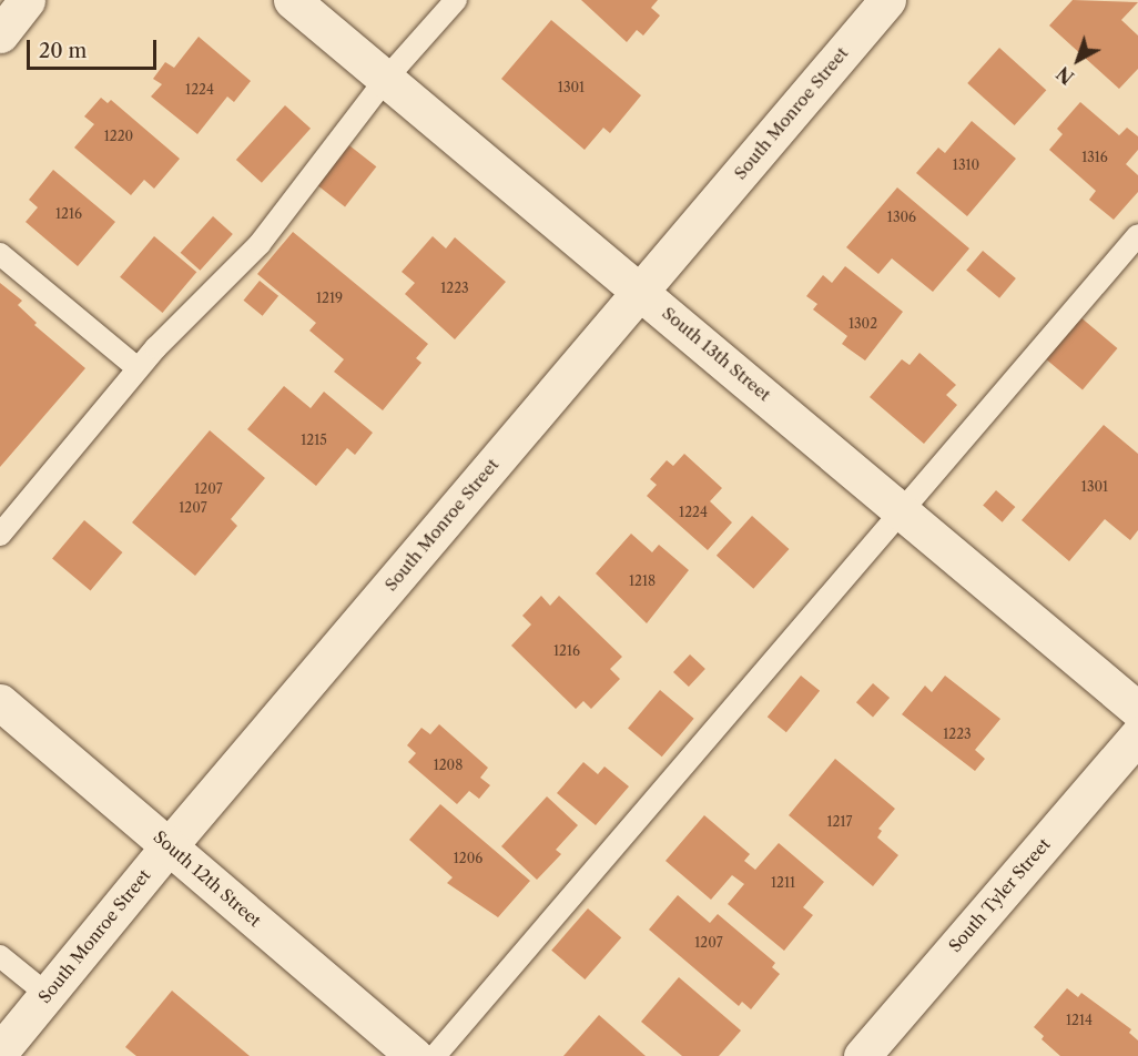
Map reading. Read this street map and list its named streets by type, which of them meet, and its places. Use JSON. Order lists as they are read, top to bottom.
{
  "streets": {
    "street": [
      "South Monroe Street",
      "South 13th Street",
      "South 12th Street",
      "South Tyler Street"
    ]
  },
  "crossings": [
    ["South Monroe Street", "South 13th Street"],
    ["South Monroe Street", "South 12th Street"]
  ],
  "house_numbers": [
    "1301",
    "1224",
    "1220",
    "1316",
    "1310",
    "1216",
    "1306",
    "1223",
    "1219",
    "1302",
    "1215",
    "1301",
    "1207",
    "1207",
    "1224",
    "1218",
    "1216",
    "1223",
    "1208",
    "1217",
    "1206",
    "1211",
    "1207",
    "1214"
  ],
  "scale_bar": "20 m",
  "north": "bottom left"
}
